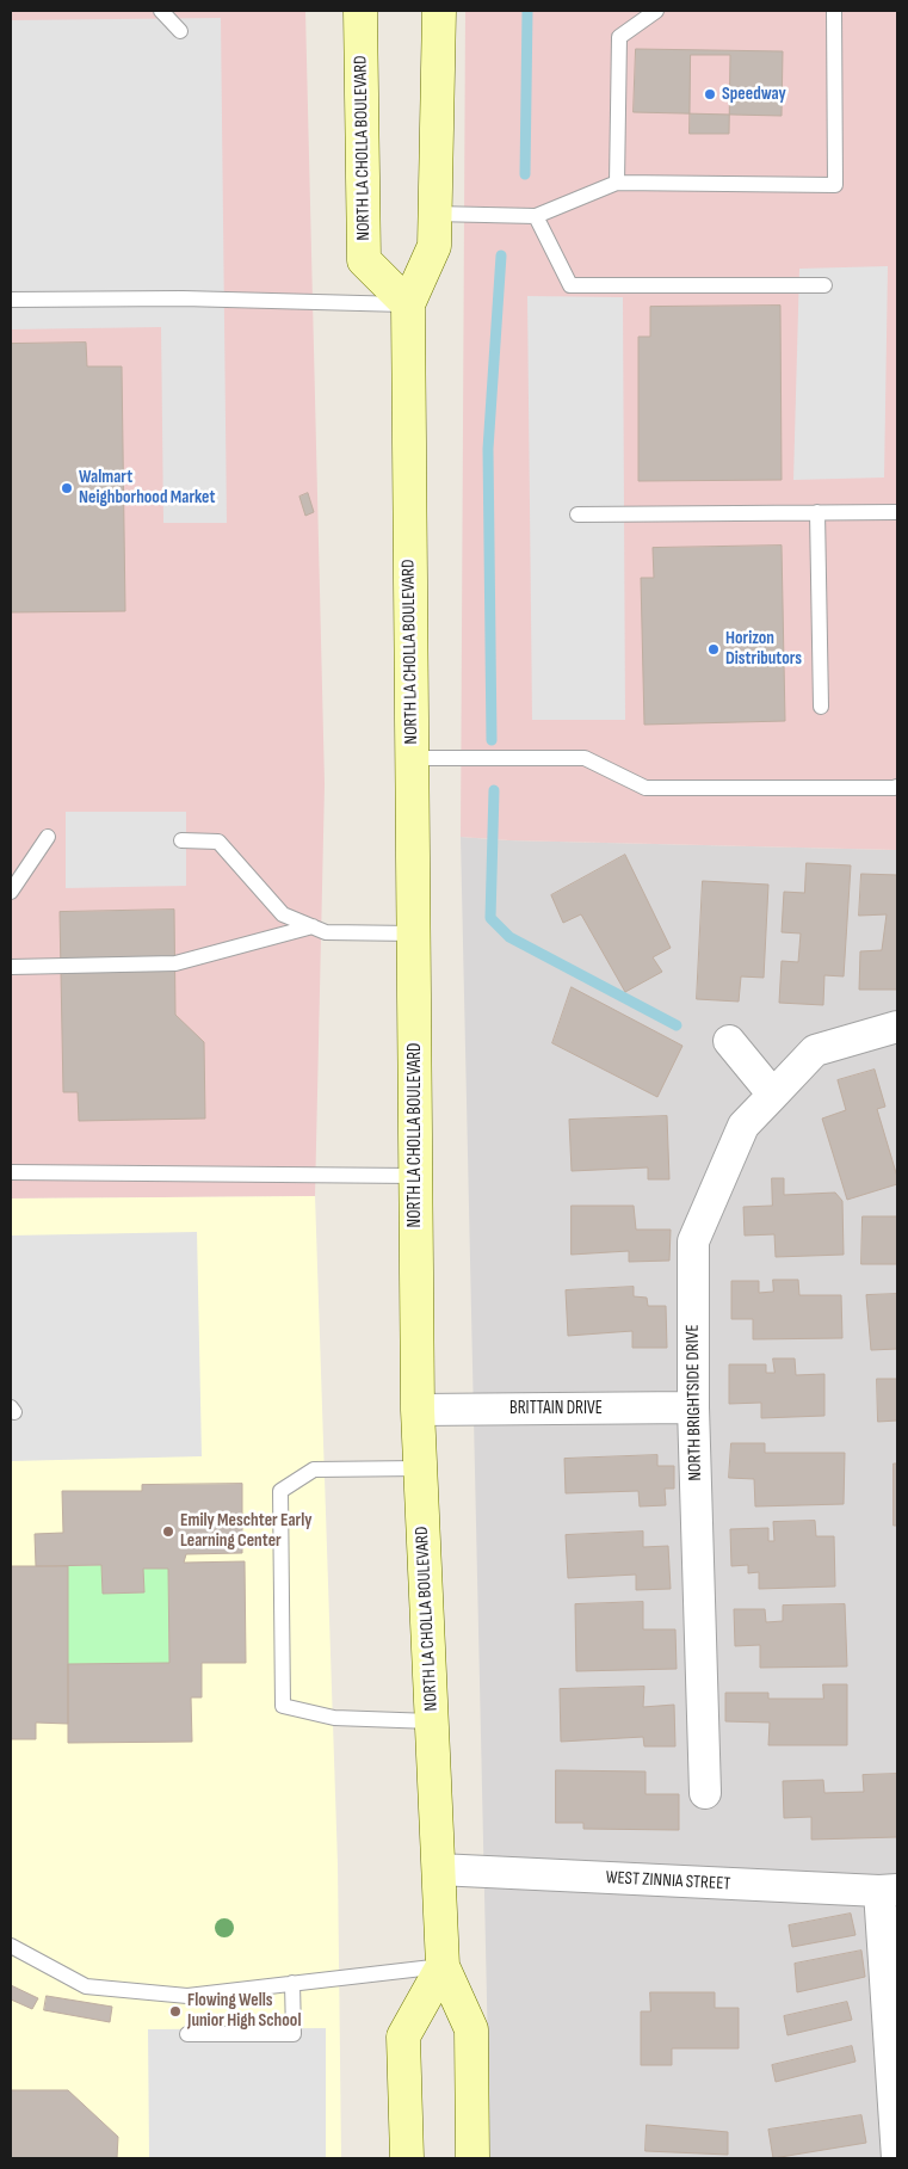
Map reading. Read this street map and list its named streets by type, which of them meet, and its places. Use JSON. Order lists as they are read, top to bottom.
{
  "streets": {
    "street": [
      "NORTH LA CHOLLA BOULEVARD",
      "NORTH BRIGHTSIDE DRIVE",
      "BRITTAIN DRIVE",
      "WEST ZINNIA STREET"
    ]
  },
  "crossings": [
    ["NORTH LA CHOLLA BOULEVARD", "BRITTAIN DRIVE"],
    ["NORTH LA CHOLLA BOULEVARD", "WEST ZINNIA STREET"],
    ["NORTH BRIGHTSIDE DRIVE", "BRITTAIN DRIVE"]
  ],
  "places": [
    "Speedway",
    "Walmart Neighborhood Market",
    "Horizon Distributors",
    "Emily Meschter Early Learning Center",
    "Flowing Wells Junior High School"
  ]
}
